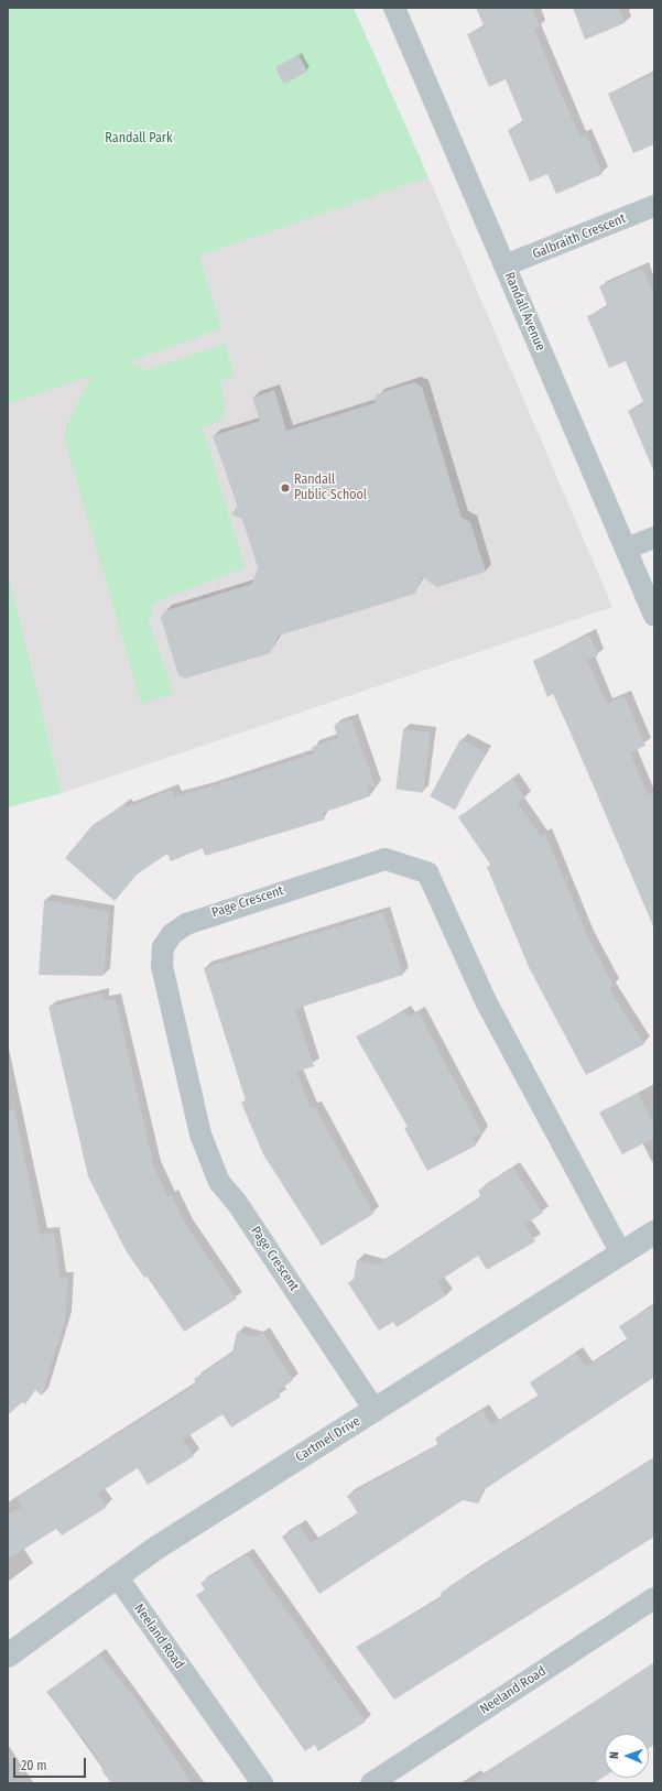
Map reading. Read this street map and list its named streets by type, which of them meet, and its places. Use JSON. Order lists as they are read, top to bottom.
{
  "streets": {
    "street": [
      "Galbraith Crescent",
      "Randall Avenue",
      "Page Crescent",
      "Cartmel Drive",
      "Neeland Road"
    ]
  },
  "crossings": [
    ["Galbraith Crescent", "Randall Avenue"],
    ["Page Crescent", "Cartmel Drive"],
    ["Cartmel Drive", "Neeland Road"]
  ],
  "parks": ["Randall Park"],
  "places": ["Randall Public School"],
  "scale_bar": "20 m",
  "north": "left"
}
